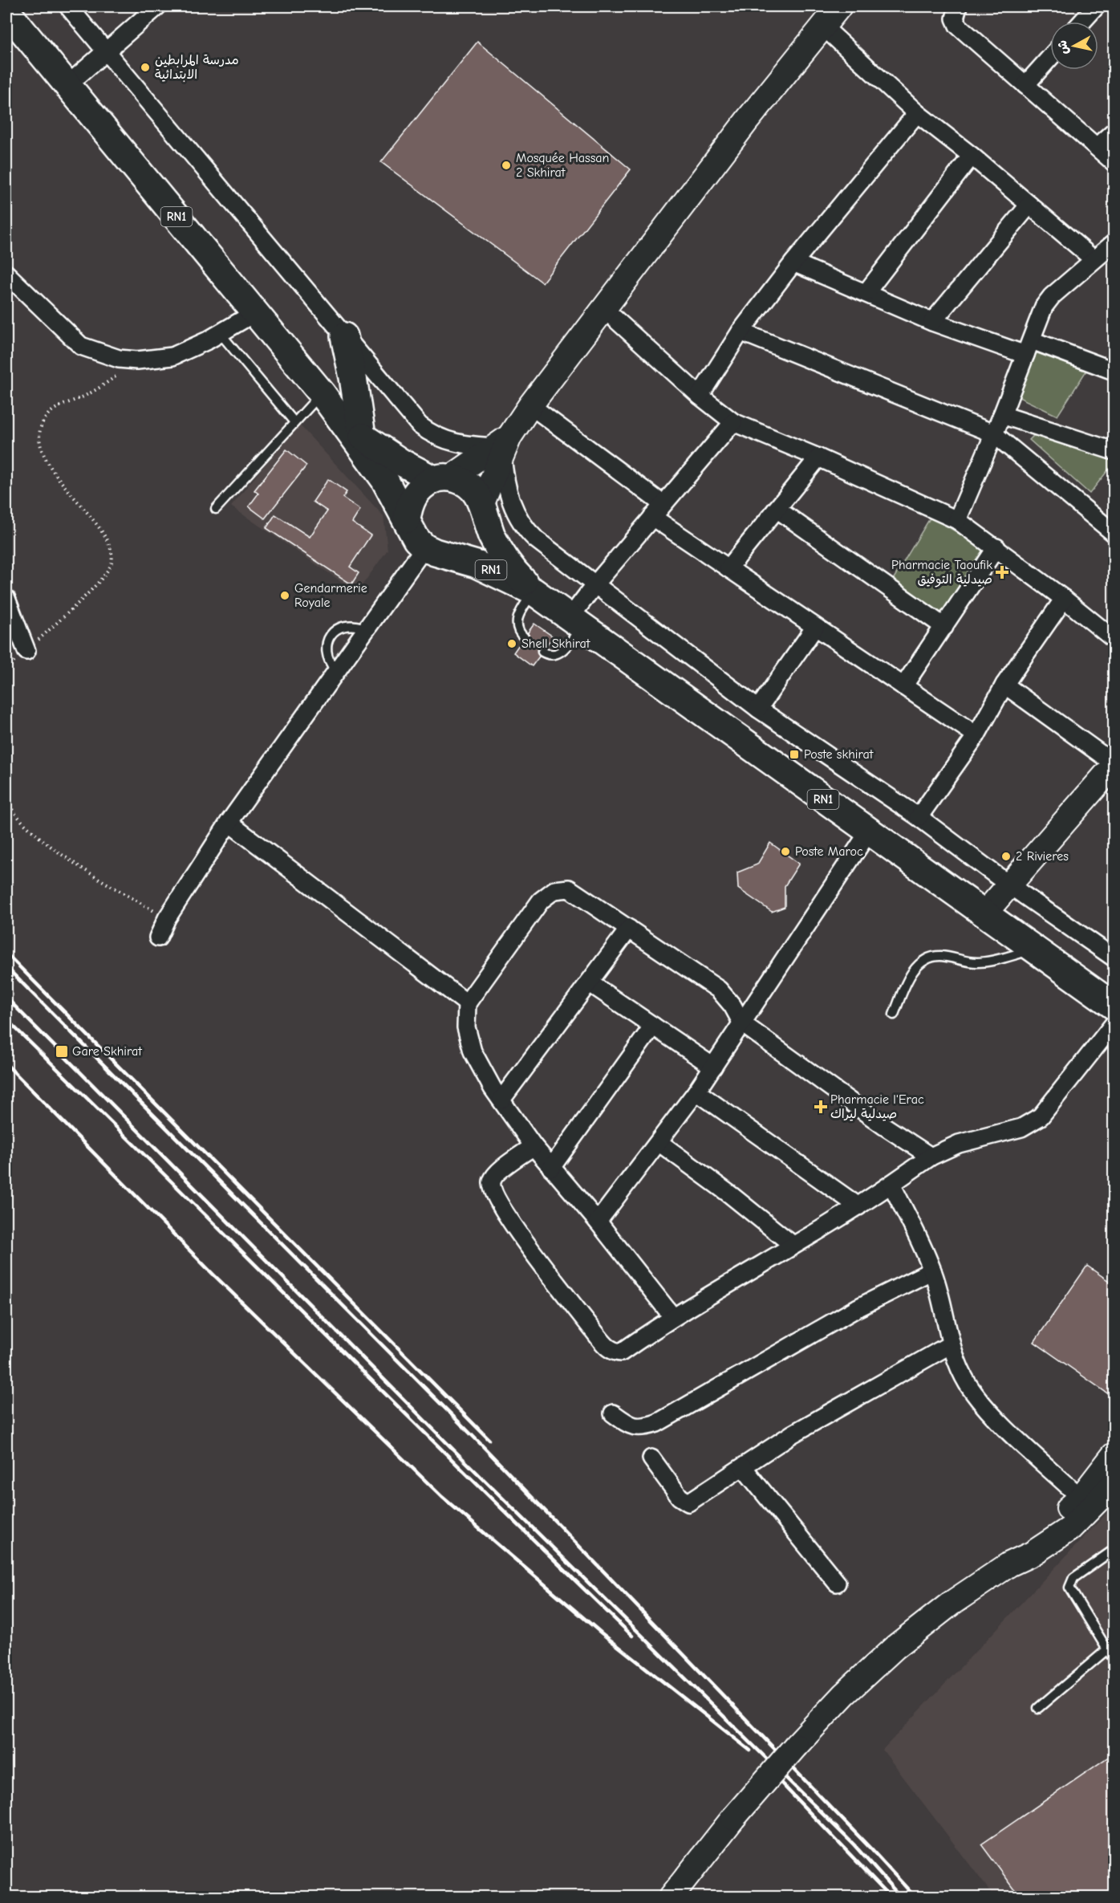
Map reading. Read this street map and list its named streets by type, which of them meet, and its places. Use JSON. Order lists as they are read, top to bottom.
{
  "streets": {
    "main road": ["RN1"]
  },
  "places": {
    "other": [
      "مدرسة المرابطين الابتدائية",
      "Mosquée Hassan 2 Skhirat",
      "Gendarmerie Royale",
      "Shell Skhirat",
      "Poste Maroc",
      "2 Rivieres"
    ],
    "health": ["Pharmacie Taoufik صيدلية التوفيق", "Pharmacie l'Erac صيدلية ليراك"],
    "transit": ["Poste skhirat", "Gare Skhirat"]
  },
  "north": "left"
}
